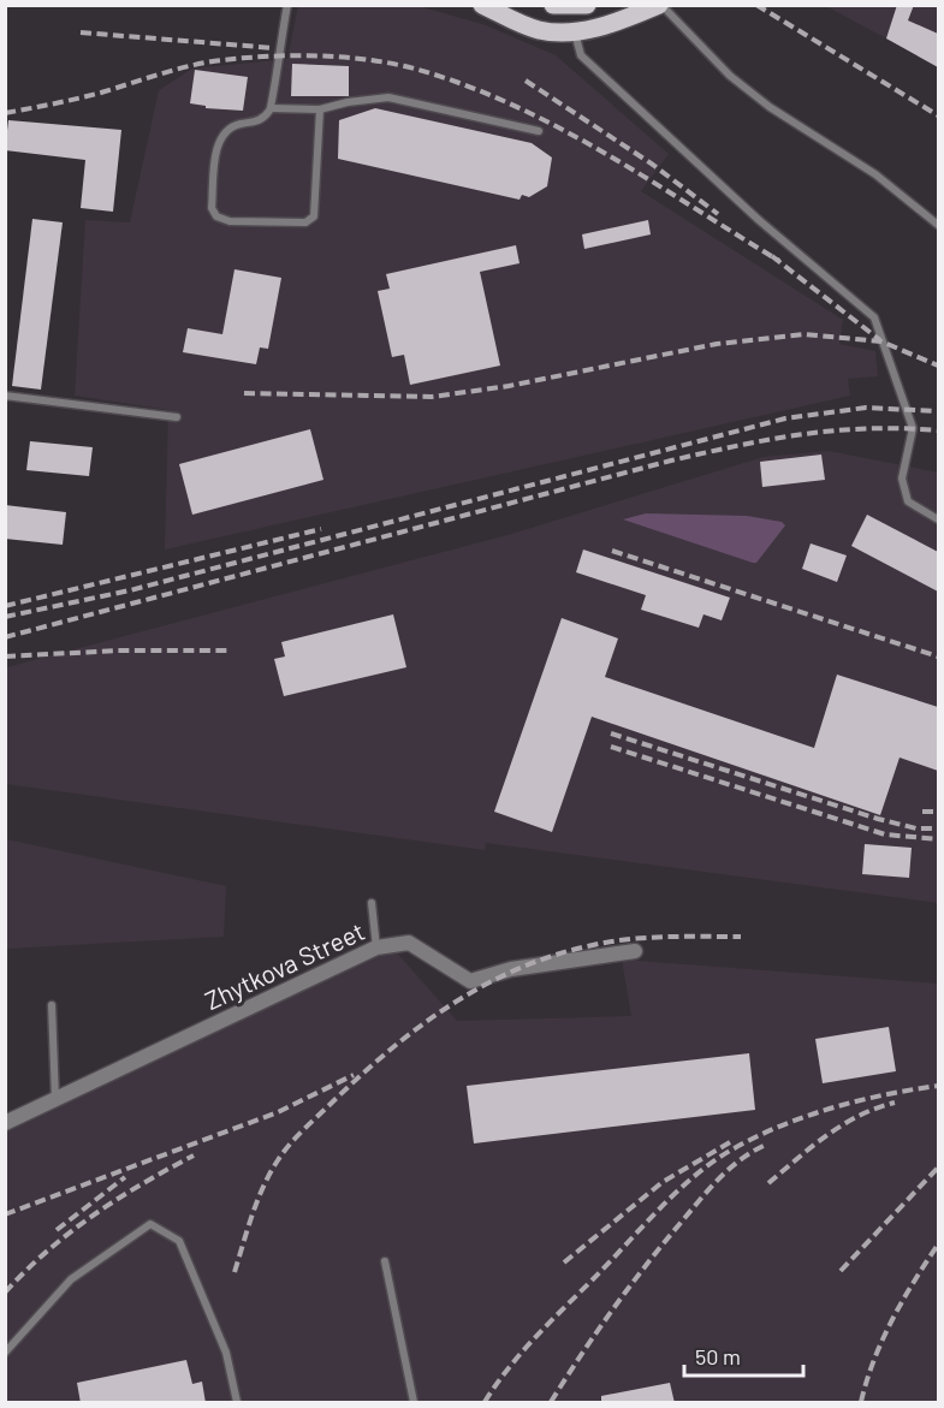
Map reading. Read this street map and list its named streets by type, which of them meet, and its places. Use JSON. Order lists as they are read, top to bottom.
{
  "streets": {
    "street": ["Zhytkova Street"]
  },
  "scale_bar": "50 m"
}
